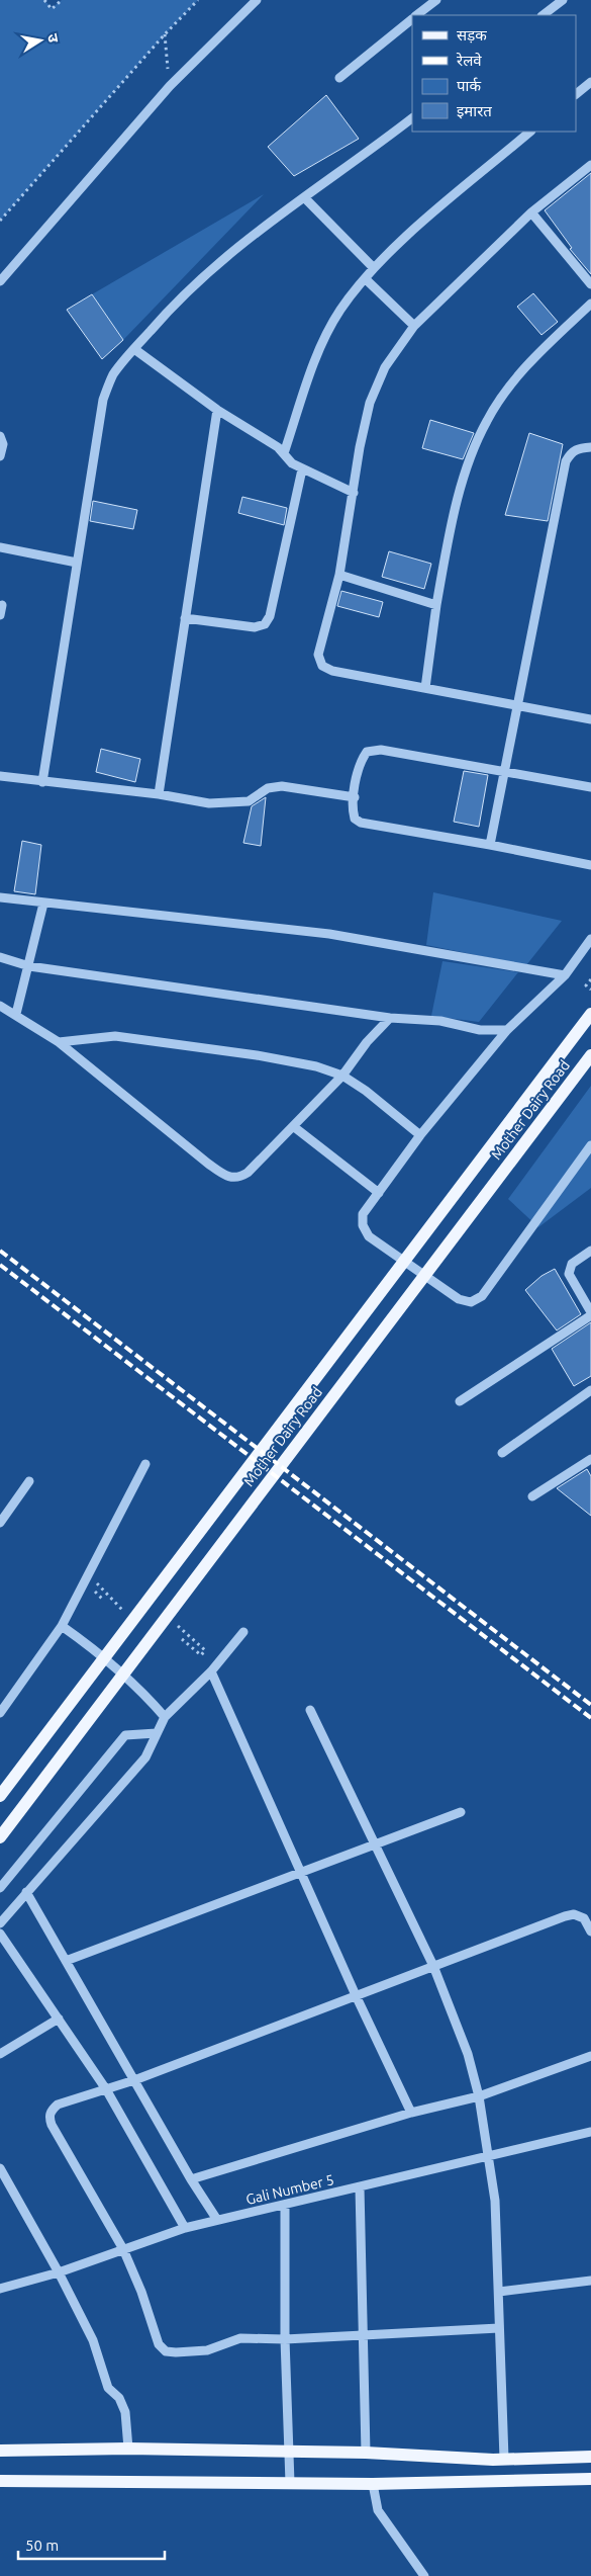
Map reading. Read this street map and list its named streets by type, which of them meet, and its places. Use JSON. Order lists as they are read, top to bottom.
{
  "streets": {
    "main road": ["Mother Dairy Road"],
    "street": ["Gali Number 5"]
  },
  "legend": [
    "सड़क",
    "रेलवे",
    "पार्क",
    "इमारत"
  ],
  "scale_bar": "50 m",
  "north": "right"
}
